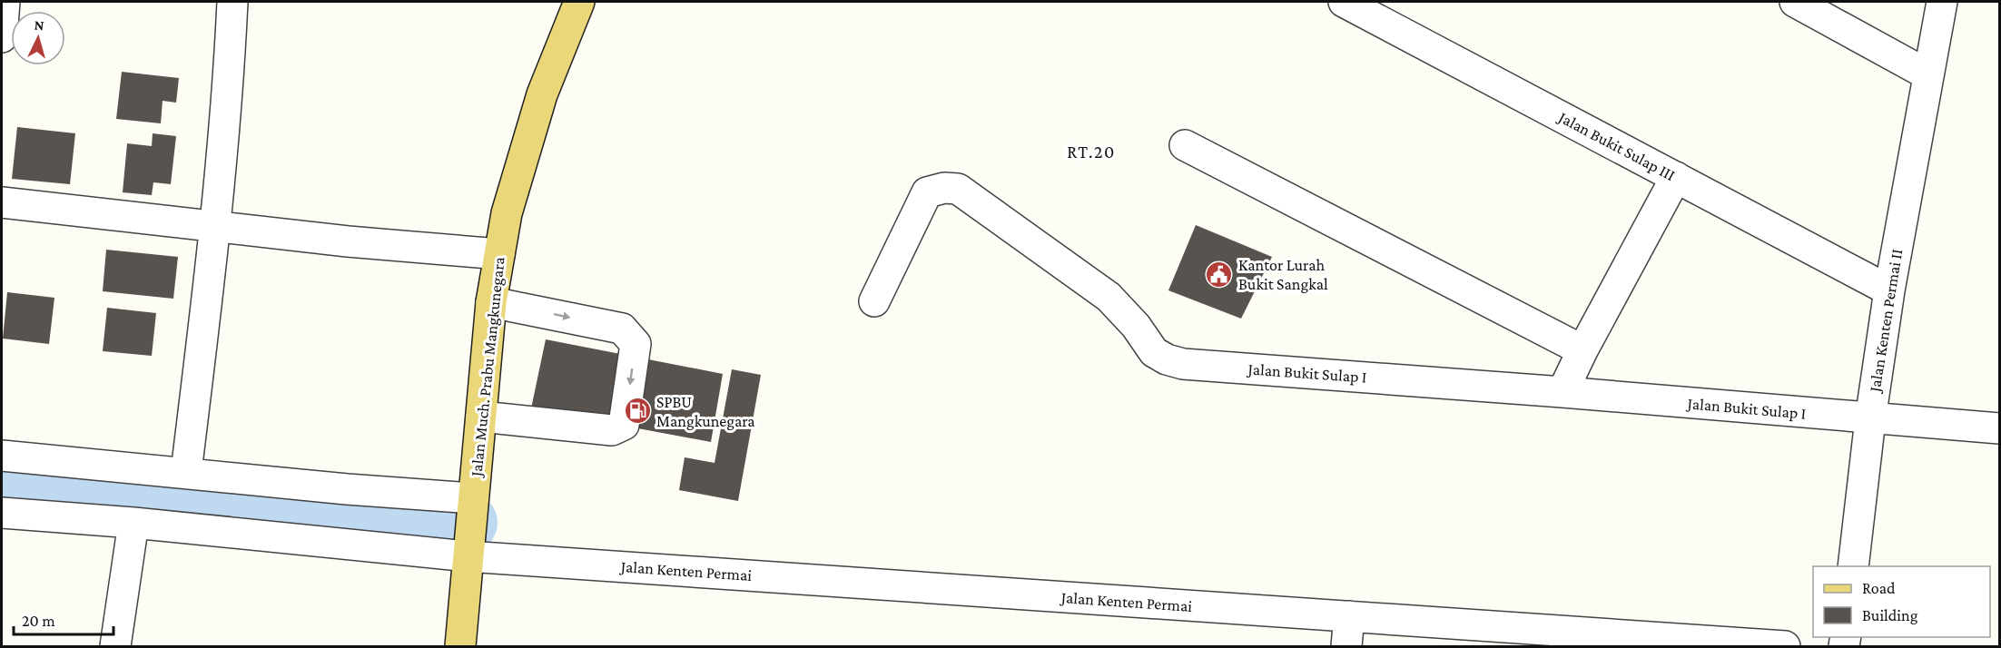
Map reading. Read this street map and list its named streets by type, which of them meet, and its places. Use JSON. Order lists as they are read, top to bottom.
{
  "streets": {
    "main road": ["Jalan Much. Prabu Mangkunegara"],
    "street": [
      "Jalan Bukit Sulap III",
      "Jalan Kenten Permai II",
      "Jalan Bukit Sulap I",
      "Jalan Kenten Permai"
    ]
  },
  "crossings": [
    ["Jalan Bukit Sulap III", "Jalan Kenten Permai II"],
    ["Jalan Kenten Permai II", "Jalan Bukit Sulap I"],
    ["Jalan Much. Prabu Mangkunegara", "Jalan Kenten Permai"]
  ],
  "districts": ["RT.20"],
  "places": {
    "public building": ["Kantor Lurah Bukit Sangkal"],
    "fuel station": ["SPBU Mangkunegara"]
  },
  "legend": ["Road", "Building"],
  "scale_bar": "20 m",
  "north": "top"
}
